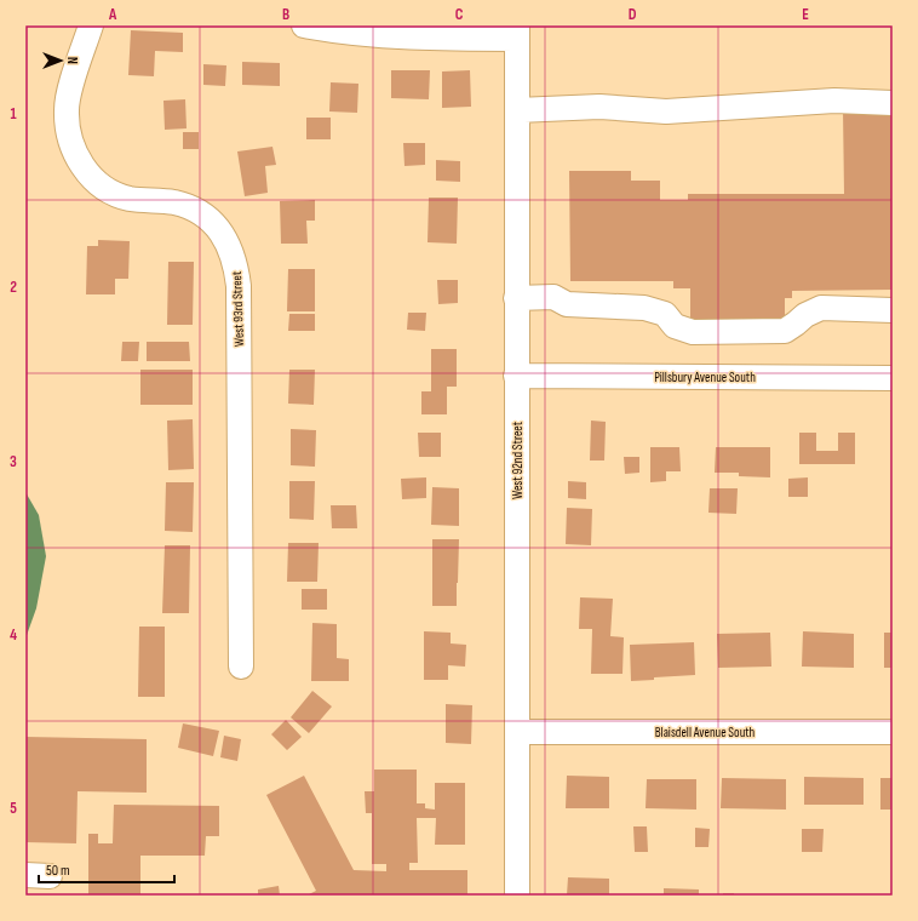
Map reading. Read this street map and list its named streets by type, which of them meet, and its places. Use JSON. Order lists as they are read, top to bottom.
{
  "streets": {
    "street": [
      "West 93rd Street",
      "Pillsbury Avenue South",
      "West 92nd Street",
      "Blaisdell Avenue South"
    ]
  },
  "crossings": [
    ["Pillsbury Avenue South", "West 92nd Street"],
    ["West 92nd Street", "Blaisdell Avenue South"]
  ],
  "scale_bar": "50 m",
  "north": "right",
  "grid": {
    "columns": [
      "A",
      "B",
      "C",
      "D",
      "E"
    ],
    "rows": [
      "1",
      "2",
      "3",
      "4",
      "5"
    ]
  }
}
